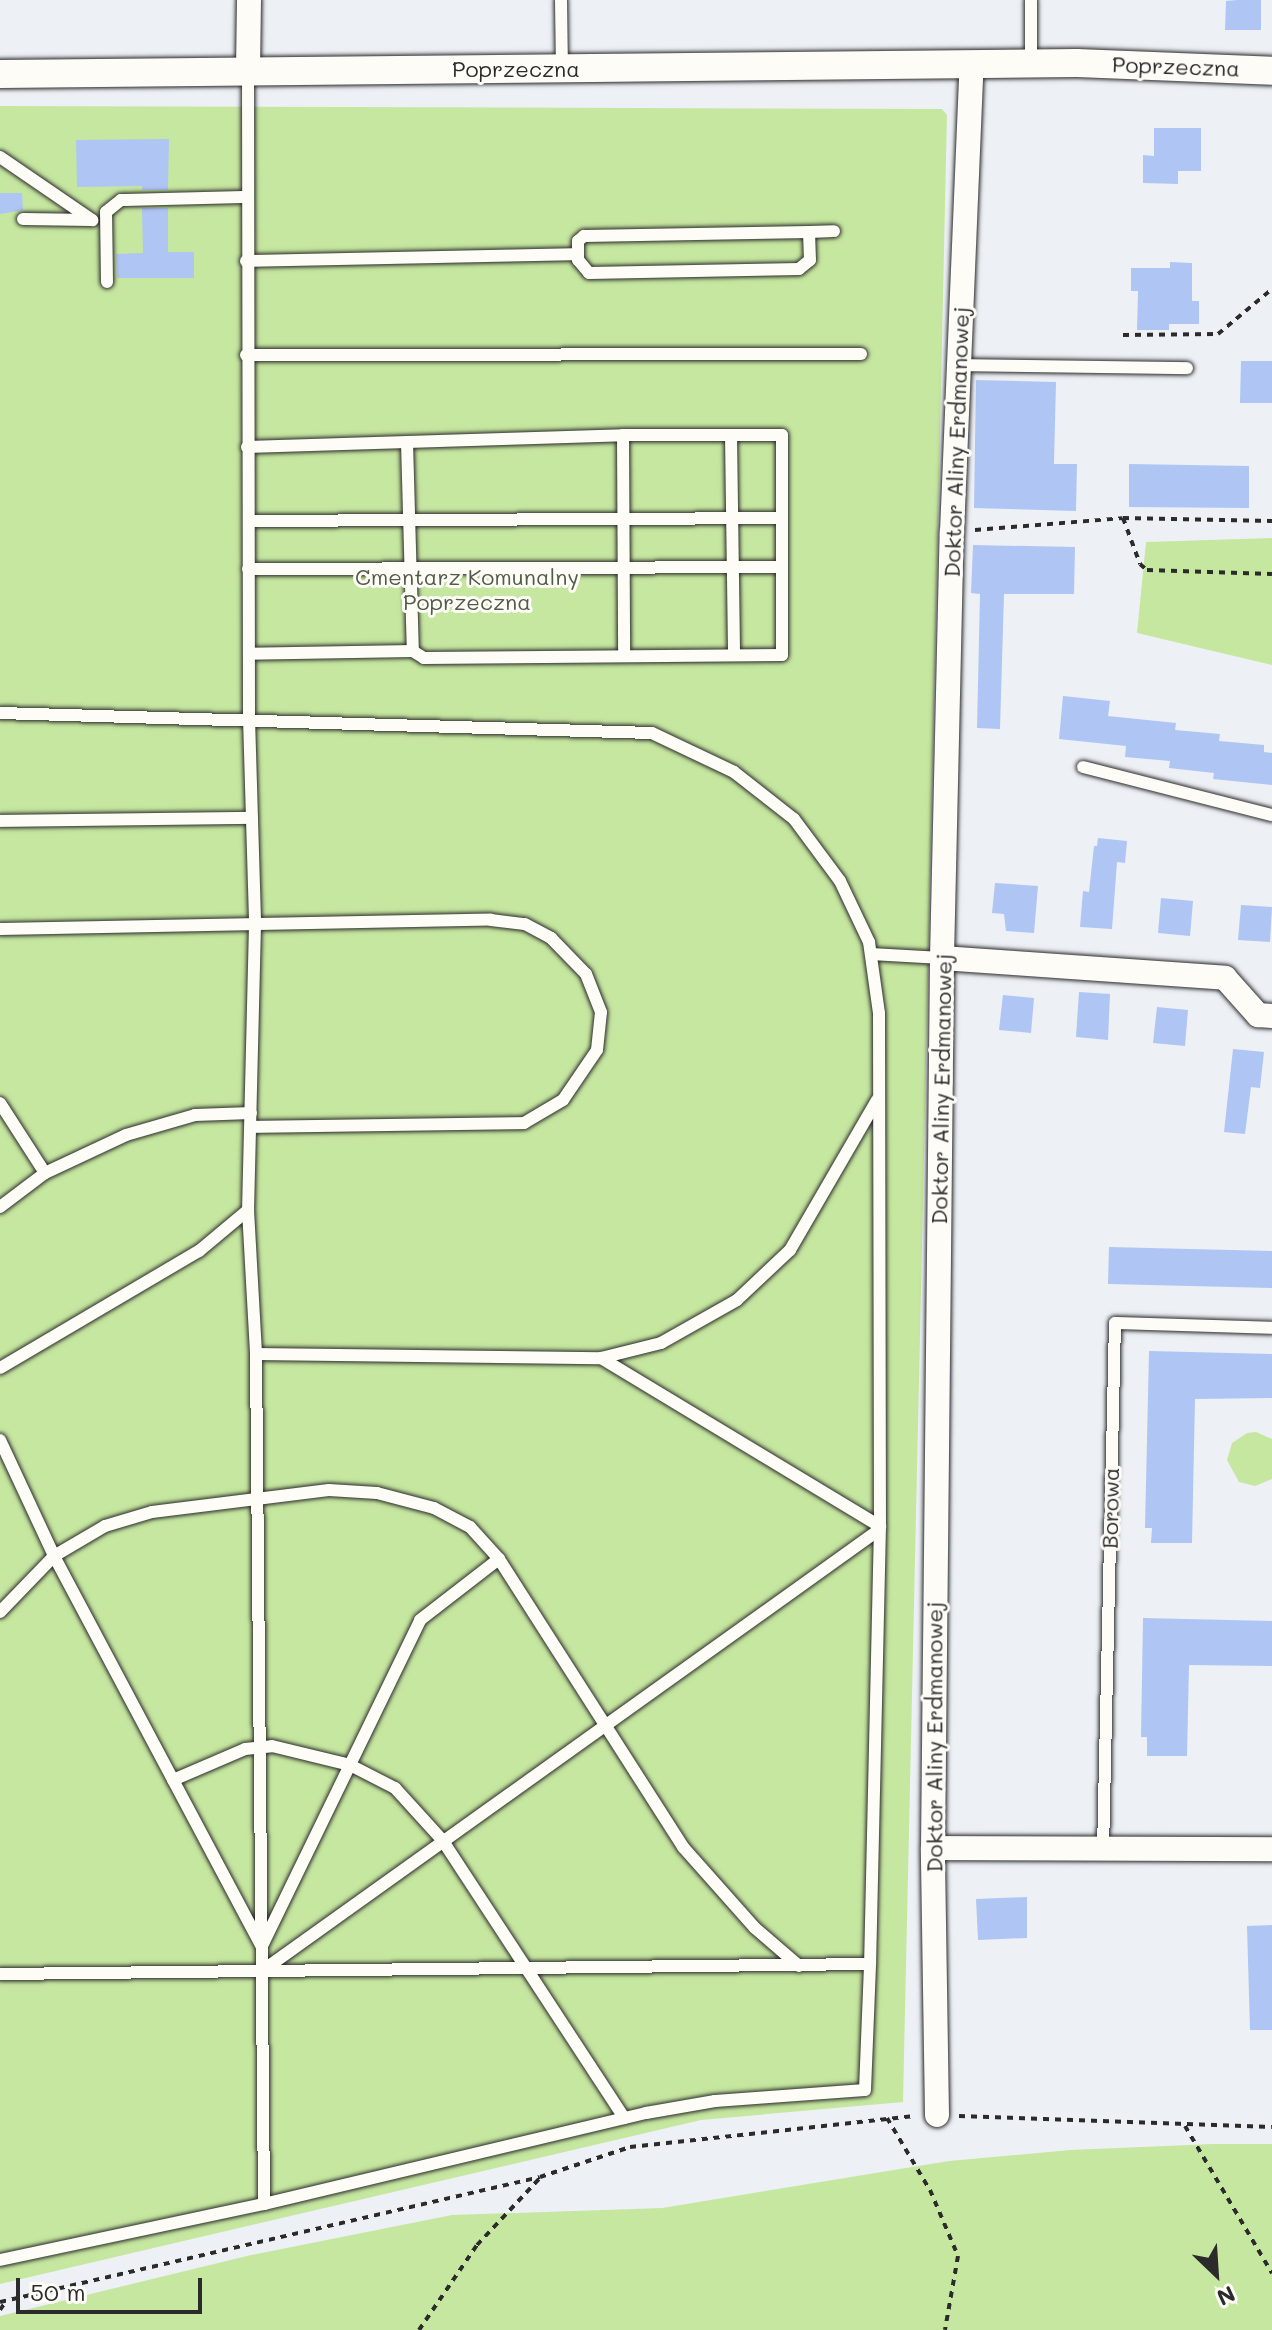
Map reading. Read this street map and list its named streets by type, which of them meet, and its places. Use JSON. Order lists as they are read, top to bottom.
{
  "streets": {
    "street": ["Poprzeczna", "Doktor Aliny Erdmanowej"],
    "lane": ["Borowa"]
  },
  "crossings": [
    ["Poprzeczna", "Doktor Aliny Erdmanowej"]
  ],
  "parks": ["Cmentarz Komunalny Poprzeczna"],
  "scale_bar": "50 m",
  "north": "bottom right"
}
